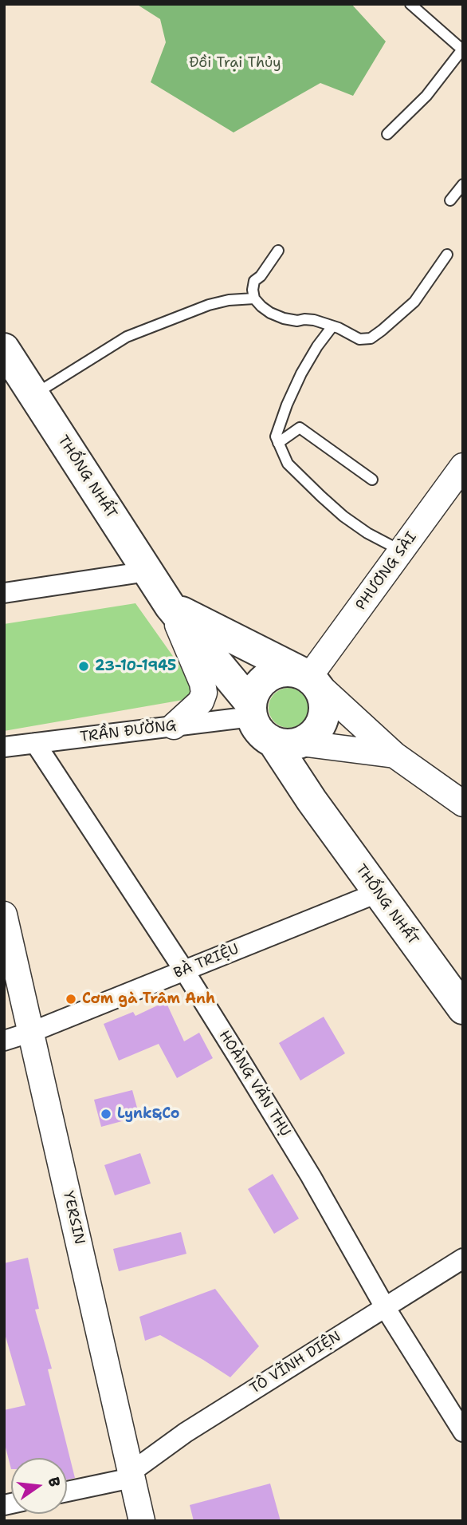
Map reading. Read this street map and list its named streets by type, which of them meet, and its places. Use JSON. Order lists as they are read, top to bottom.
{
  "streets": {
    "main road": ["THỐNG NHẤT"],
    "street": [
      "PHƯƠNG SÀI",
      "TRẦN ĐƯỜNG",
      "BÀ TRIỆU",
      "HOÀNG VĂN THỤ",
      "YERSIN",
      "TÔ VĨNH DIỆN"
    ]
  },
  "crossings": [
    ["THỐNG NHẤT", "TRẦN ĐƯỜNG"],
    ["THỐNG NHẤT", "BÀ TRIỆU"],
    ["TRẦN ĐƯỜNG", "HOÀNG VĂN THỤ"],
    ["BÀ TRIỆU", "HOÀNG VĂN THỤ"],
    ["BÀ TRIỆU", "YERSIN"],
    ["HOÀNG VĂN THỤ", "TÔ VĨNH DIỆN"],
    ["YERSIN", "TÔ VĨNH DIỆN"]
  ],
  "parks": ["Đồi Trại Thủy"],
  "places": ["23-10-1945", "Cơm gà Trâm Anh", "Lynk&Co"],
  "north": "right"
}
